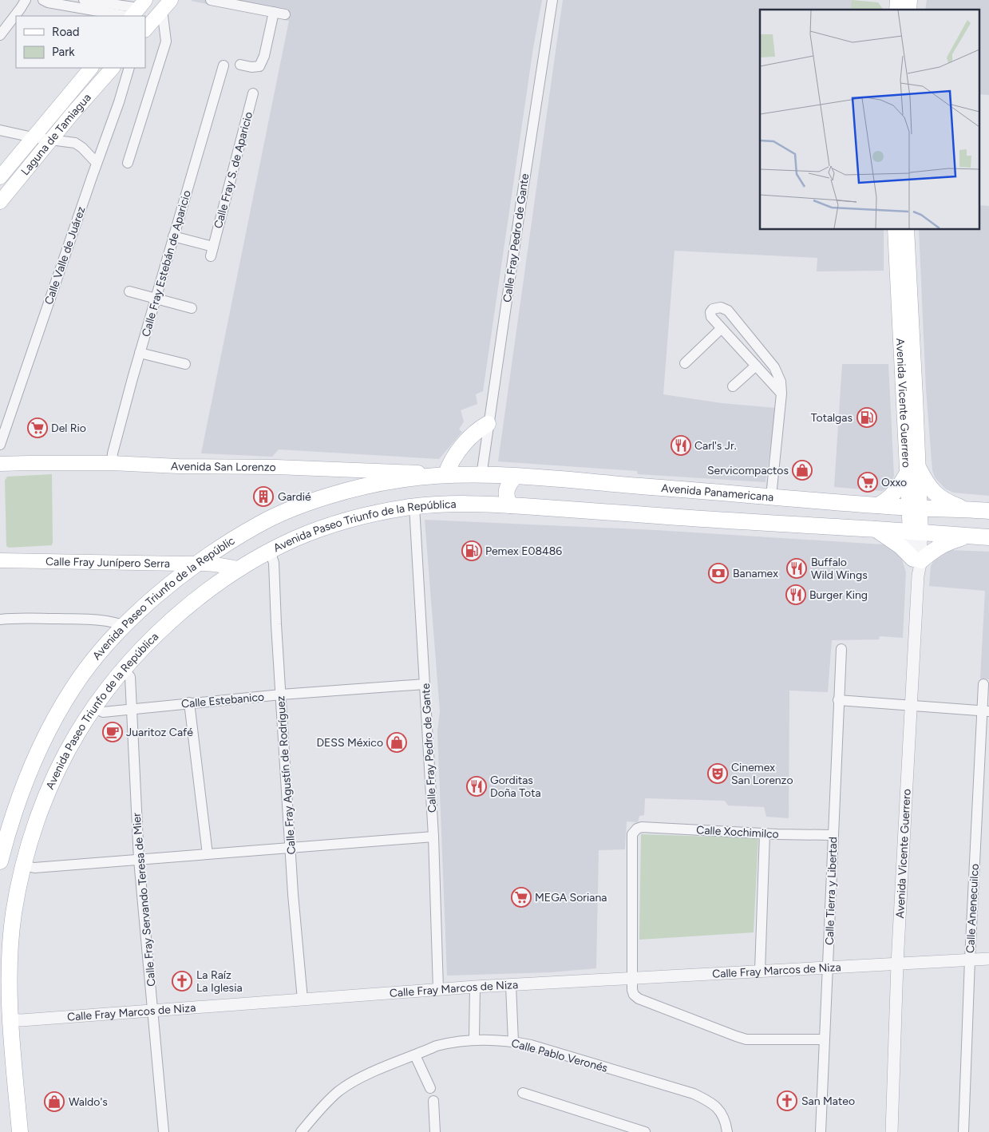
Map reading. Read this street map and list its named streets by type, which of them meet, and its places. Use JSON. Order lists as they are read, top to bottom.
{
  "streets": {
    "main road": [
      "Laguna de Tamiagua",
      "Avenida Vicente Guerrero",
      "Avenida San Lorenzo",
      "Avenida Panamericana",
      "Avenida Paseo Triunfo de la República",
      "Calle Fray Junípero Serra",
      "Avenida Paseo Triunfo de la Repúblic"
    ],
    "street": [
      "Calle Fray S. de Aparicio",
      "Calle Fray Pedro de Gante",
      "Calle Valle de Juárez",
      "Calle Fray Estebán de Aparicio",
      "Calle Estebanico",
      "Calle Fray Agustín de Rodríguez",
      "Calle Xochimilco",
      "Calle Tierra y Libertad",
      "Calle Fray Servando Teresa de Mier",
      "Calle Anenecuilco",
      "Calle Fray Marcos de Niza",
      "Calle Pablo Veronés"
    ]
  },
  "crossings": [
    ["Calle Fray S. de Aparicio", "Calle Fray Estebán de Aparicio"],
    ["Calle Fray Pedro de Gante", "Avenida Panamericana"],
    ["Calle Fray Pedro de Gante", "Avenida Paseo Triunfo de la República"],
    ["Calle Fray Pedro de Gante", "Calle Estebanico"],
    ["Calle Fray Pedro de Gante", "Calle Fray Marcos de Niza"],
    ["Calle Fray Estebán de Aparicio", "Avenida San Lorenzo"],
    ["Avenida Vicente Guerrero", "Avenida Panamericana"],
    ["Avenida Vicente Guerrero", "Calle Fray Marcos de Niza"],
    ["Avenida San Lorenzo", "Avenida Panamericana"],
    ["Avenida San Lorenzo", "Avenida Paseo Triunfo de la Repúblic"],
    ["Avenida Panamericana", "Avenida Paseo Triunfo de la Repúblic"],
    ["Avenida Paseo Triunfo de la República", "Calle Fray Junípero Serra"],
    ["Avenida Paseo Triunfo de la República", "Calle Estebanico"],
    ["Avenida Paseo Triunfo de la República", "Calle Fray Agustín de Rodríguez"],
    ["Avenida Paseo Triunfo de la República", "Calle Fray Servando Teresa de Mier"],
    ["Avenida Paseo Triunfo de la República", "Calle Fray Marcos de Niza"],
    ["Calle Fray Junípero Serra", "Avenida Paseo Triunfo de la Repúblic"],
    ["Calle Estebanico", "Calle Fray Agustín de Rodríguez"],
    ["Calle Estebanico", "Calle Fray Servando Teresa de Mier"],
    ["Calle Fray Agustín de Rodríguez", "Calle Fray Marcos de Niza"],
    ["Calle Xochimilco", "Calle Tierra y Libertad"],
    ["Calle Xochimilco", "Calle Fray Marcos de Niza"],
    ["Calle Tierra y Libertad", "Calle Fray Marcos de Niza"],
    ["Calle Fray Servando Teresa de Mier", "Calle Fray Marcos de Niza"],
    ["Calle Anenecuilco", "Calle Fray Marcos de Niza"]
  ],
  "places": {
    "fuel station": ["Totalgas", "Pemex E08486"],
    "supermarket": ["Del Rio", "Oxxo", "MEGA Soriana"],
    "restaurant": [
      "Carl's Jr.",
      "Buffalo Wild Wings",
      "Burger King",
      "Gorditas Doña Tota"
    ],
    "shop": ["Servicompactos", "DESS México", "Waldo's"],
    "building": ["Gardié"],
    "bank": ["Banamex"],
    "cafe": ["Juaritoz Café"],
    "theatre": ["Cinemex San Lorenzo"],
    "church": ["La Raíz La Iglesia", "San Mateo"]
  },
  "legend": ["Road", "Park"]
}
